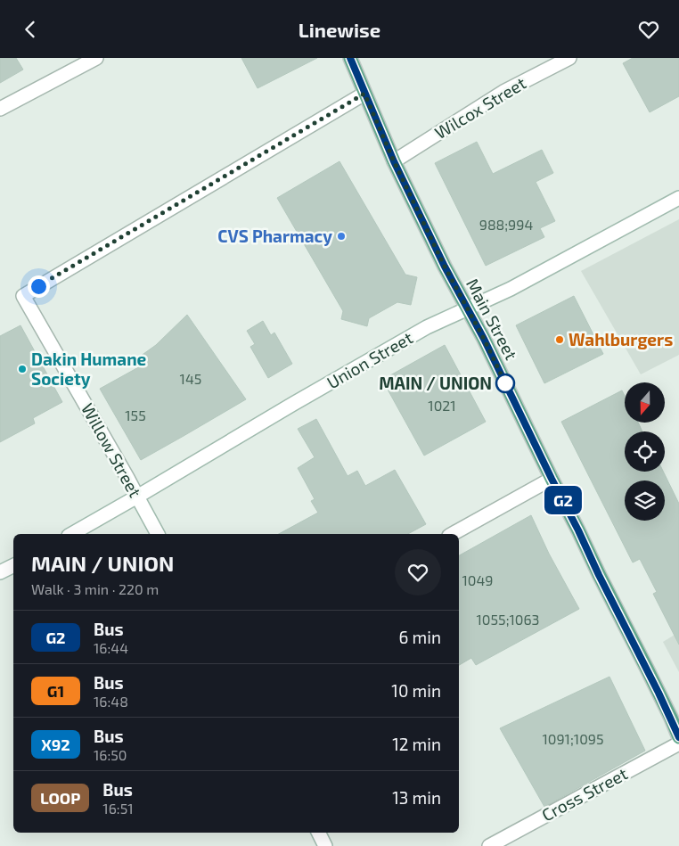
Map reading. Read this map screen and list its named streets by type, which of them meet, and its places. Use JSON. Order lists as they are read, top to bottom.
{
  "streets": {
    "main road": ["Main Street"],
    "street": [
      "Wilcox Street",
      "Union Street",
      "Willow Street",
      "Cross Street"
    ]
  },
  "crossings": [
    ["Wilcox Street", "Main Street"],
    ["Main Street", "Union Street"],
    ["Main Street", "Willow Street"],
    ["Union Street", "Willow Street"]
  ],
  "places": [
    "CVS Pharmacy",
    "Wahlburgers",
    "Dakin Humane Society",
    "MAIN / UNION"
  ],
  "lines": ["bus line G2"],
  "house_numbers": [
    "988;994",
    "145",
    "1021",
    "155",
    "1049",
    "1055;1063",
    "1091;1095"
  ],
  "north": "bottom",
  "page": {
    "header": "Linewise",
    "on_map": "G2",
    "heading": ["MAIN / UNION", "Walk · 3 min · 220 m"],
    "list": [
      {
        "mark": "G2",
        "name": "Bus",
        "note": "16:44",
        "value": "6 min"
      },
      {
        "mark": "G1",
        "name": "Bus",
        "note": "16:48",
        "value": "10 min"
      },
      {
        "mark": "X92",
        "name": "Bus",
        "note": "16:50",
        "value": "12 min"
      },
      {
        "mark": "LOOP",
        "name": "Bus",
        "note": "16:51",
        "value": "13 min"
      }
    ]
  }
}
